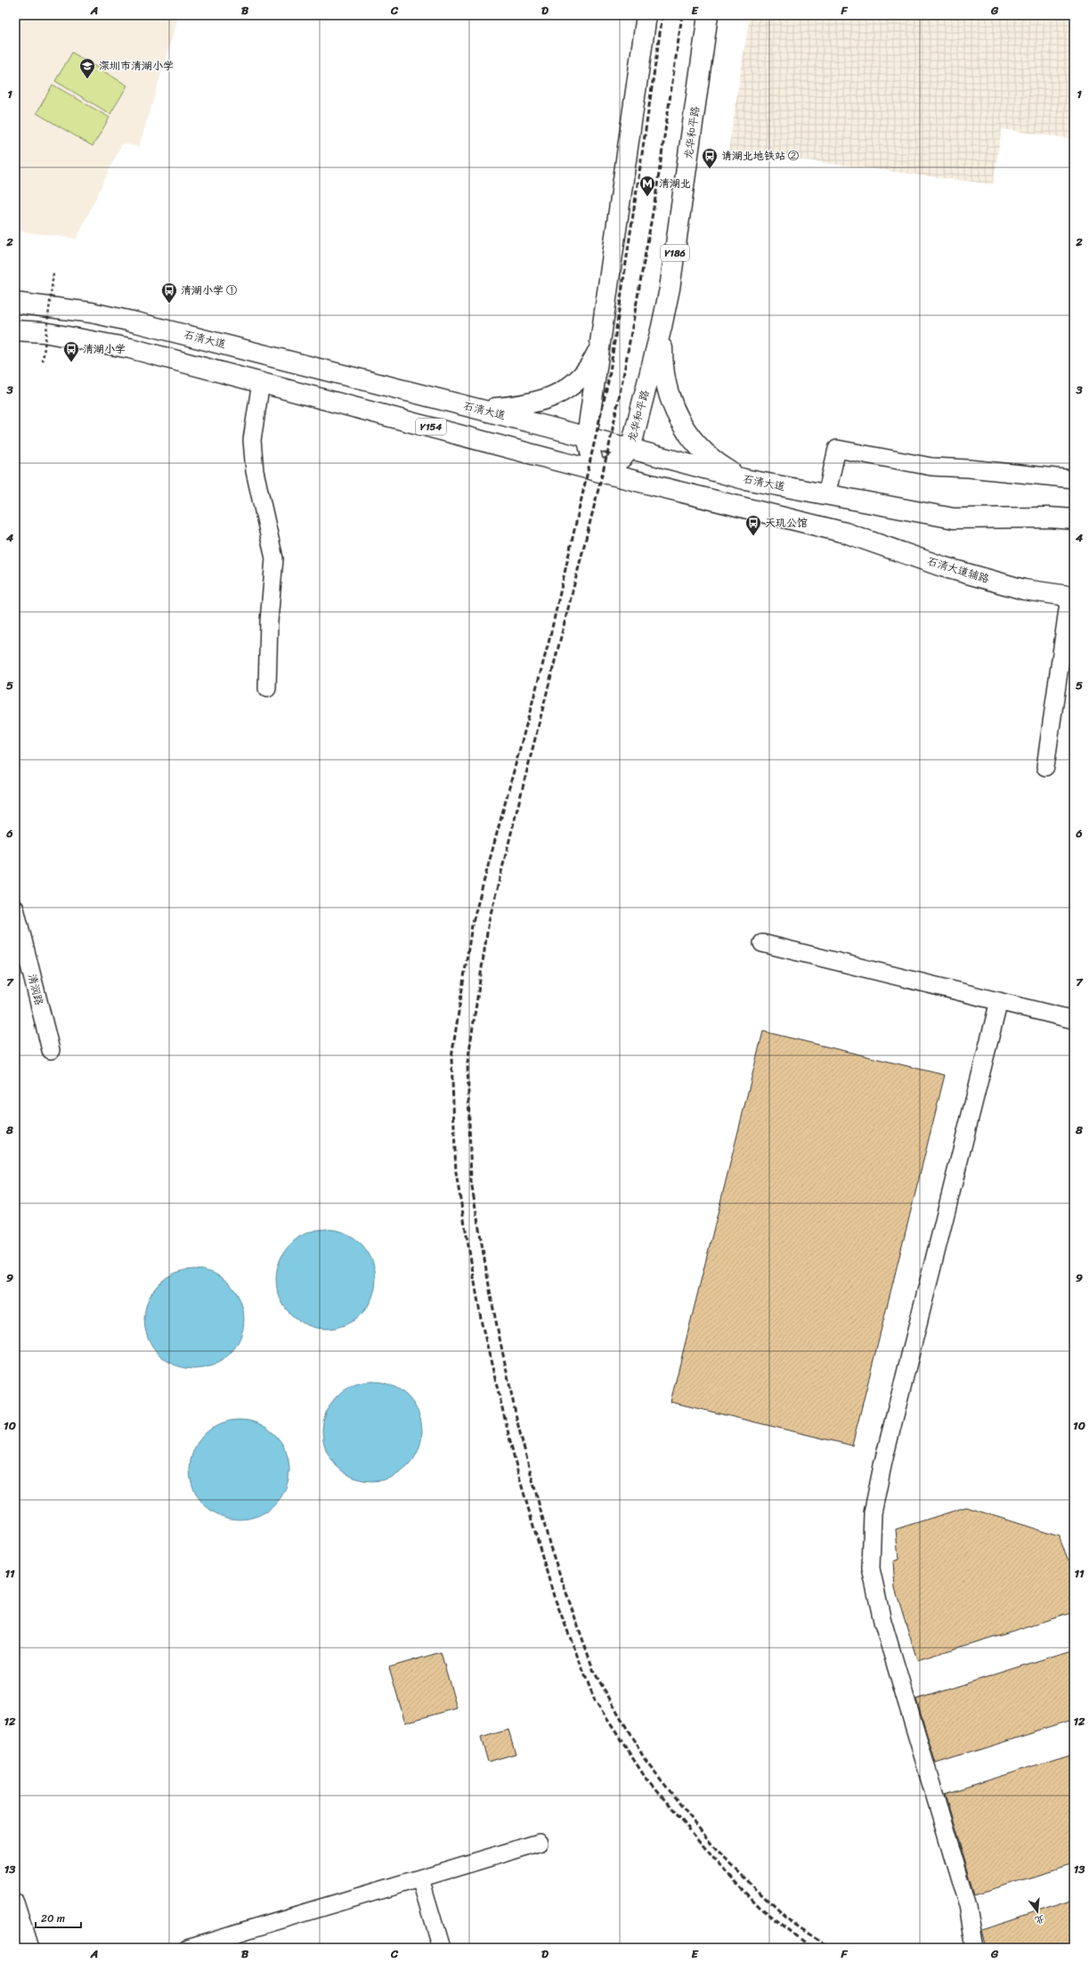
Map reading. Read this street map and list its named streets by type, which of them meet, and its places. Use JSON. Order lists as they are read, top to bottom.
{
  "streets": {
    "main road": [
      "龙华和平路",
      "Y186",
      "石清大道",
      "Y154",
      "石清大道辅路"
    ],
    "street": ["清润路"]
  },
  "crossings": [
    ["龙华和平路", "石清大道"],
    ["龙华和平路", "Y154"],
    ["龙华和平路", "石清大道辅路"],
    ["Y154", "石清大道辅路"]
  ],
  "places": {
    "school or university": ["深圳市清湖小学"],
    "bus stop": [
      "请湖北地铁站 ②",
      "清湖小学 ①",
      "清湖小学",
      "天玑公馆"
    ],
    "metro station": ["清湖北"]
  },
  "scale_bar": "20 m",
  "north": "bottom",
  "grid": {
    "columns": [
      "A",
      "B",
      "C",
      "D",
      "E",
      "F",
      "G"
    ],
    "rows": [
      "1",
      "2",
      "3",
      "4",
      "5",
      "6",
      "7",
      "8",
      "9",
      "10",
      "11",
      "12",
      "13"
    ]
  }
}
